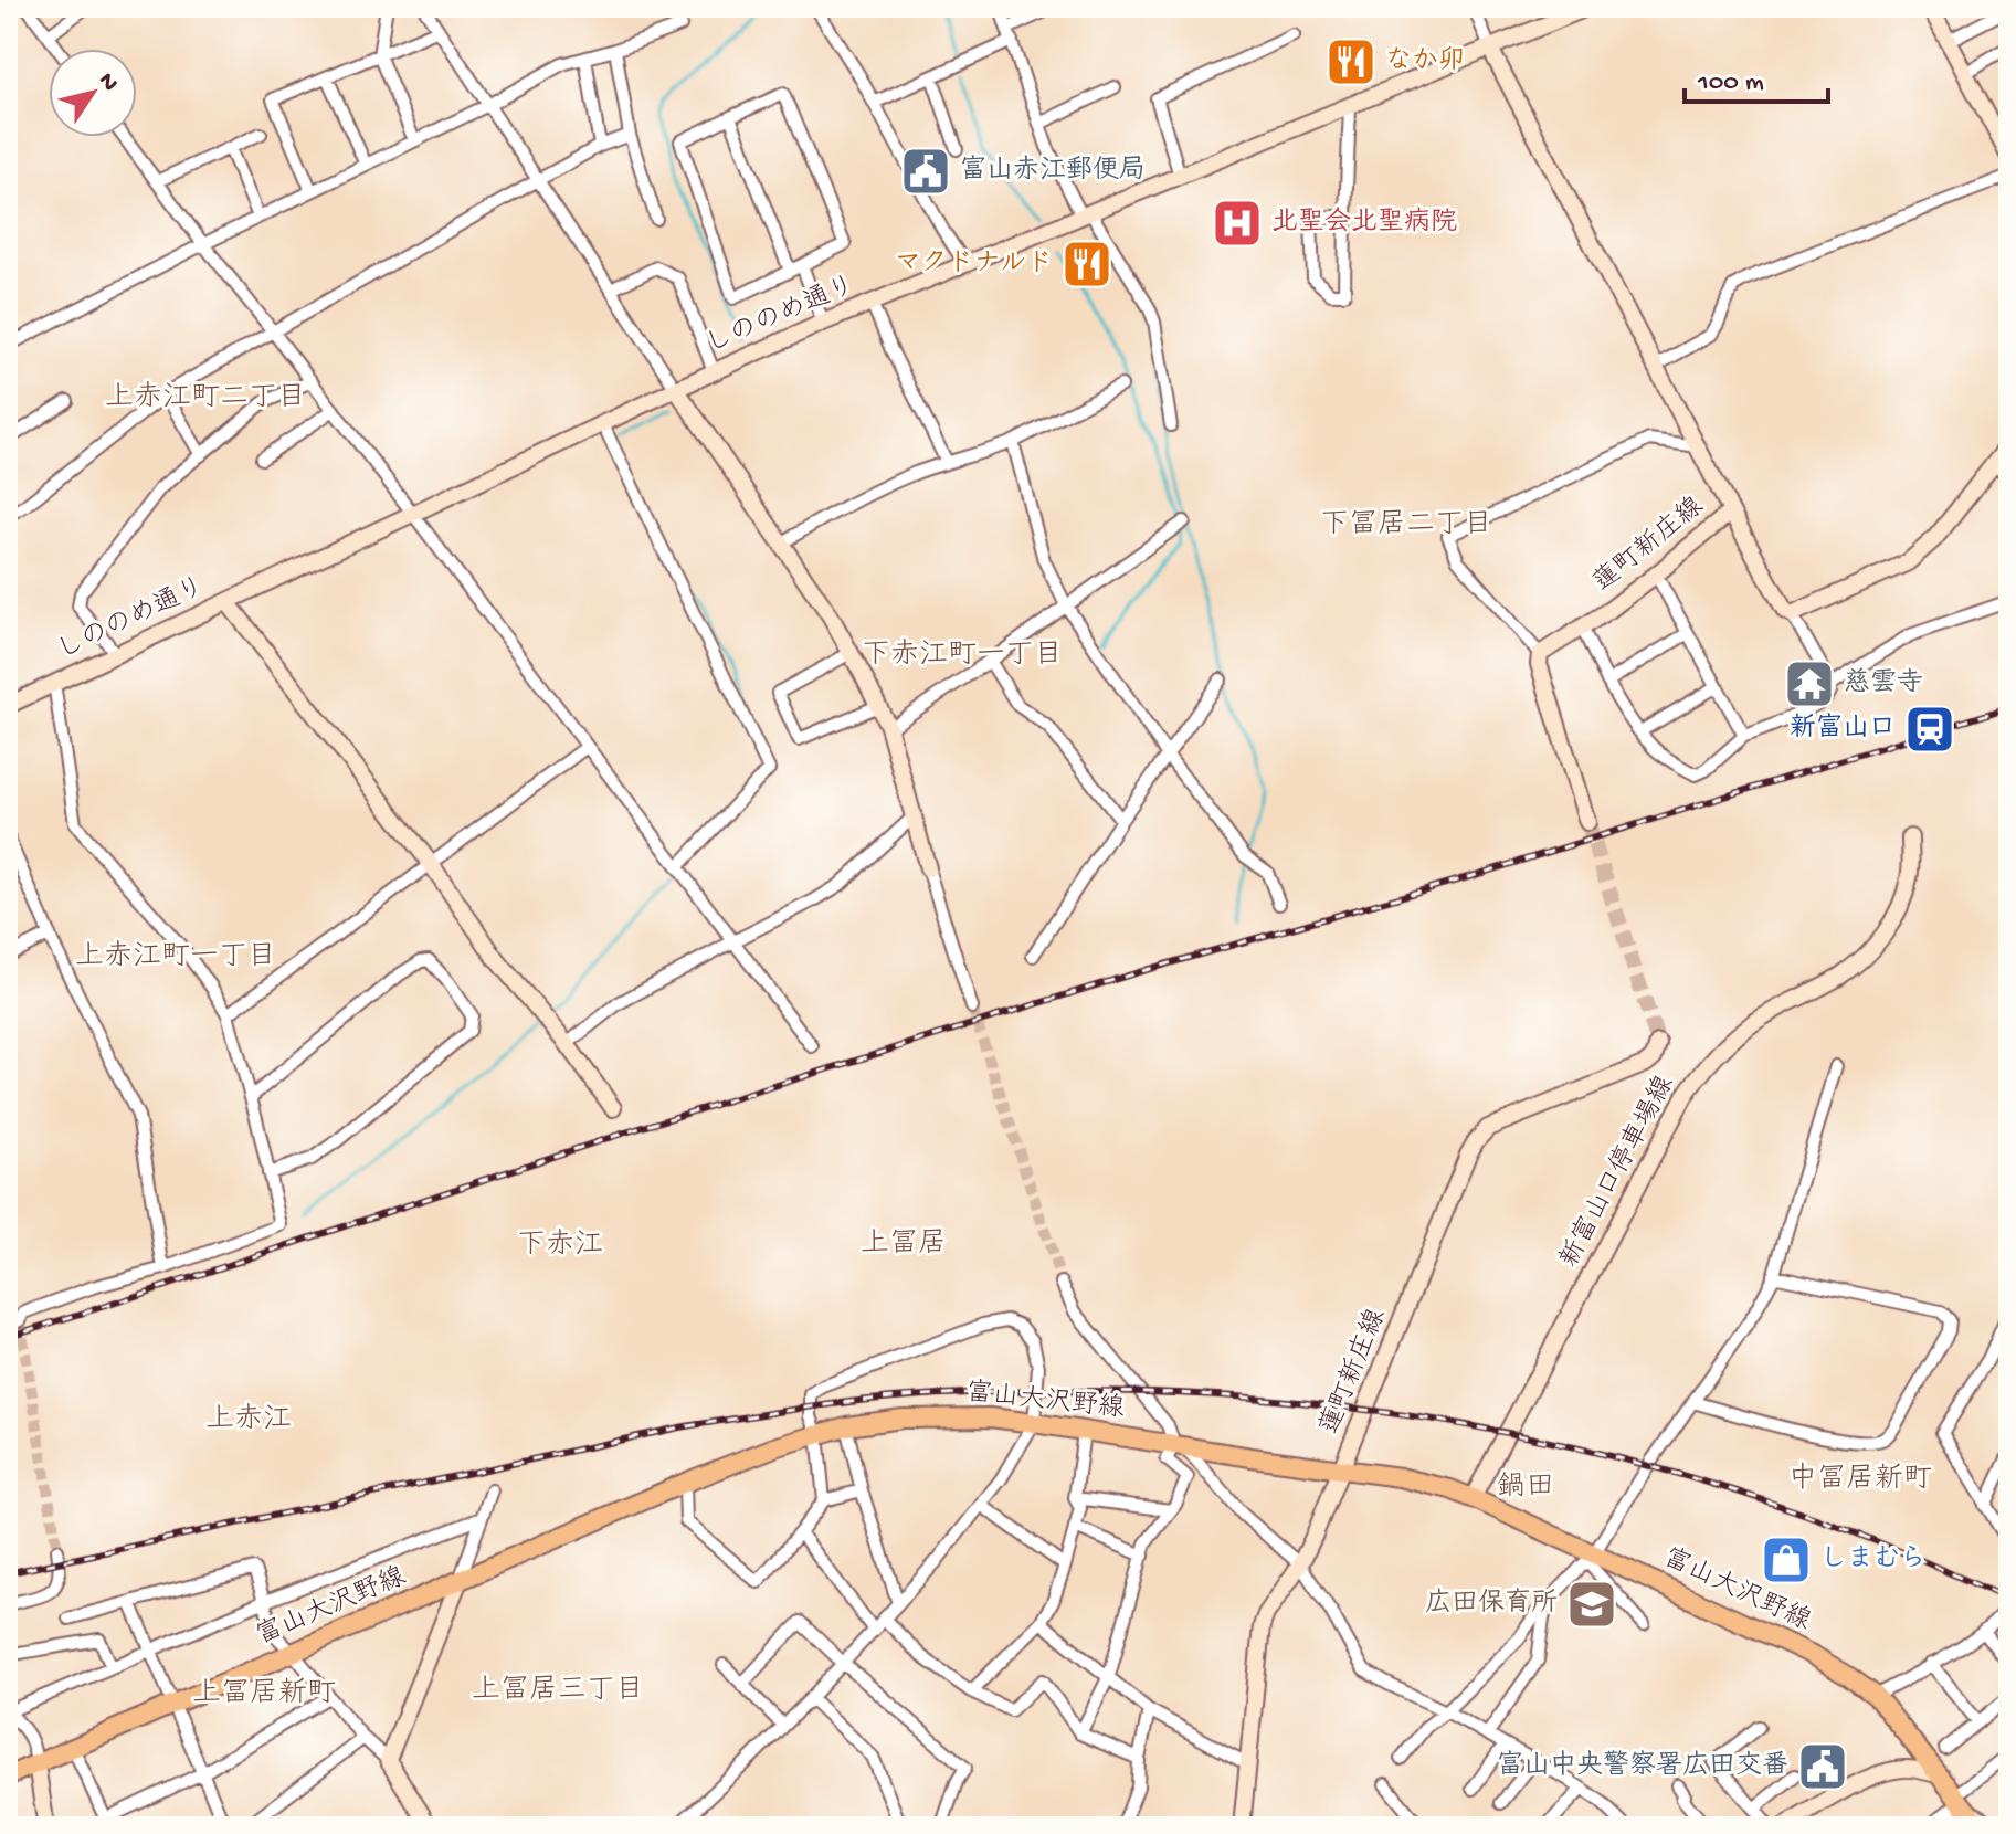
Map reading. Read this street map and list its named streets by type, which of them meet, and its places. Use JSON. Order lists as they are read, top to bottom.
{
  "streets": {
    "main road": [
      "しののめ通り",
      "蓮町新庄線",
      "新富山口停車場線",
      "富山大沢野線"
    ]
  },
  "crossings": [
    ["蓮町新庄線", "富山大沢野線"],
    ["新富山口停車場線", "富山大沢野線"]
  ],
  "districts": [
    "上赤江町二丁目",
    "下冨居二丁目",
    "下赤江町一丁目",
    "上赤江町一丁目",
    "上冨居",
    "下赤江",
    "上赤江",
    "中冨居新町",
    "鍋田",
    "上冨居三丁目",
    "上冨居新町"
  ],
  "places": {
    "restaurant": ["なか卯", "マクドナルド"],
    "public building": ["富山赤江郵便局", "富山中央警察署広田交番"],
    "hospital": ["北聖会北聖病院"],
    "temple": ["慈雲寺"],
    "station": ["新富山口"],
    "shop": ["しまむら"],
    "school or university": ["広田保育所"]
  },
  "scale_bar": "100 m",
  "north": "top right"
}
